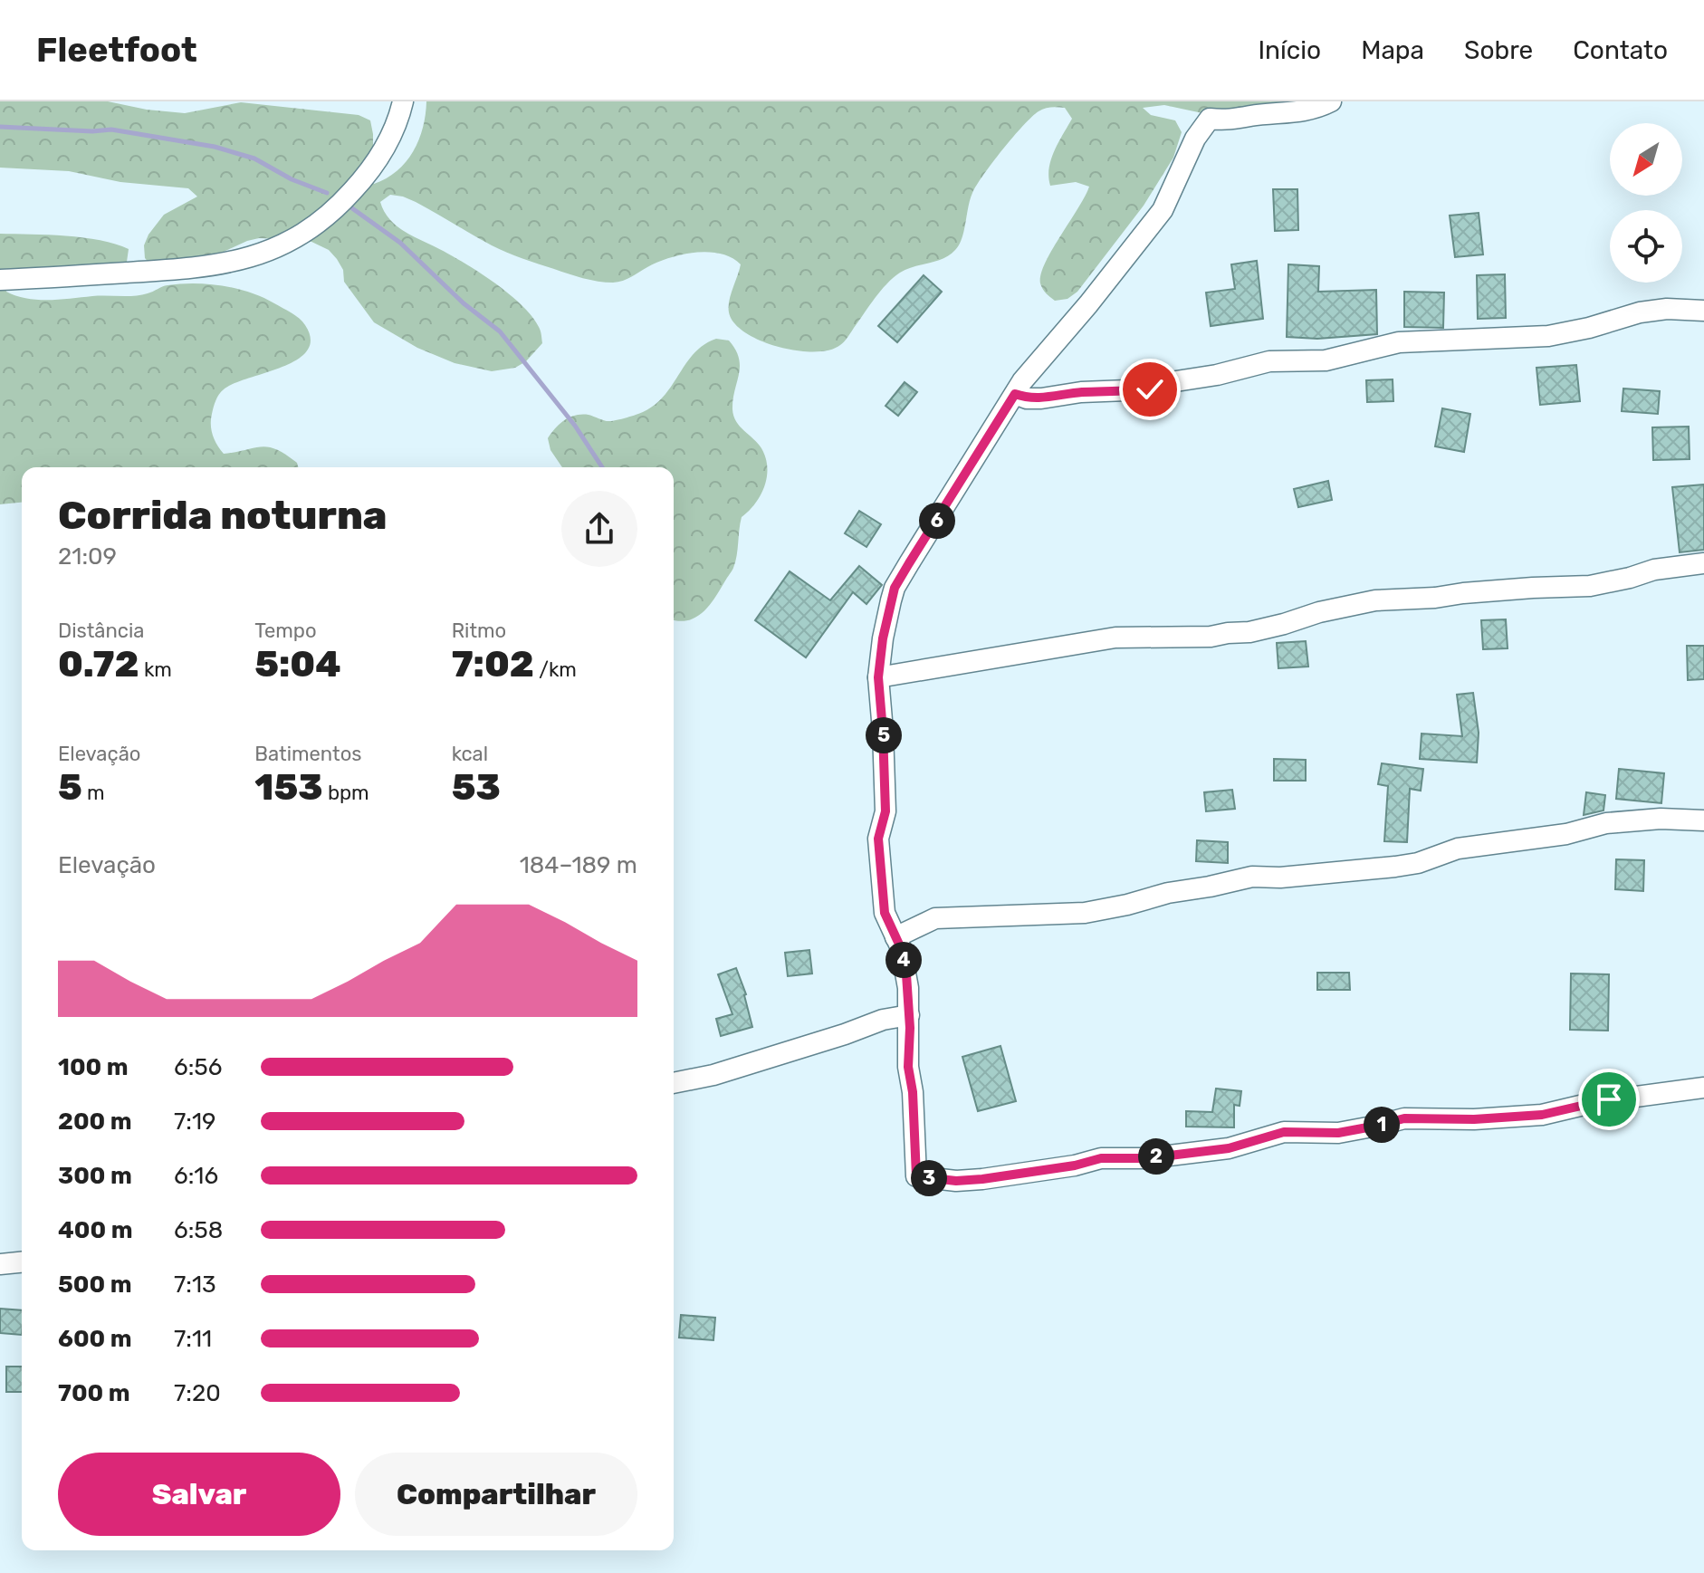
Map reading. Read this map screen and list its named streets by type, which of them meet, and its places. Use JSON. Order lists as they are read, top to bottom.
{
  "north": "bottom left",
  "page": {
    "header": "Fleetfoot",
    "nav": [
      "Início",
      "Mapa",
      "Sobre",
      "Contato"
    ],
    "heading": ["Corrida noturna", "21:09"],
    "pins": [
      "6",
      "5",
      "4",
      "1",
      "2",
      "3"
    ],
    "stats": [
      ["Distância", "0.72 km"],
      ["Tempo", "5:04"],
      ["Ritmo", "7:02 /km"],
      ["Elevação", "5 m"],
      ["Batimentos", "153 bpm"],
      ["kcal", "53"]
    ],
    "chart": ["Elevação", "184–189 m"],
    "list": [
      {
        "name": "100 m",
        "note": "6:56"
      },
      {
        "name": "200 m",
        "note": "7:19"
      },
      {
        "name": "300 m",
        "note": "6:16"
      },
      {
        "name": "400 m",
        "note": "6:58"
      },
      {
        "name": "500 m",
        "note": "7:13"
      },
      {
        "name": "600 m",
        "note": "7:11"
      },
      {
        "name": "700 m",
        "note": "7:20"
      }
    ],
    "buttons": ["Salvar", "Compartilhar"]
  }
}
